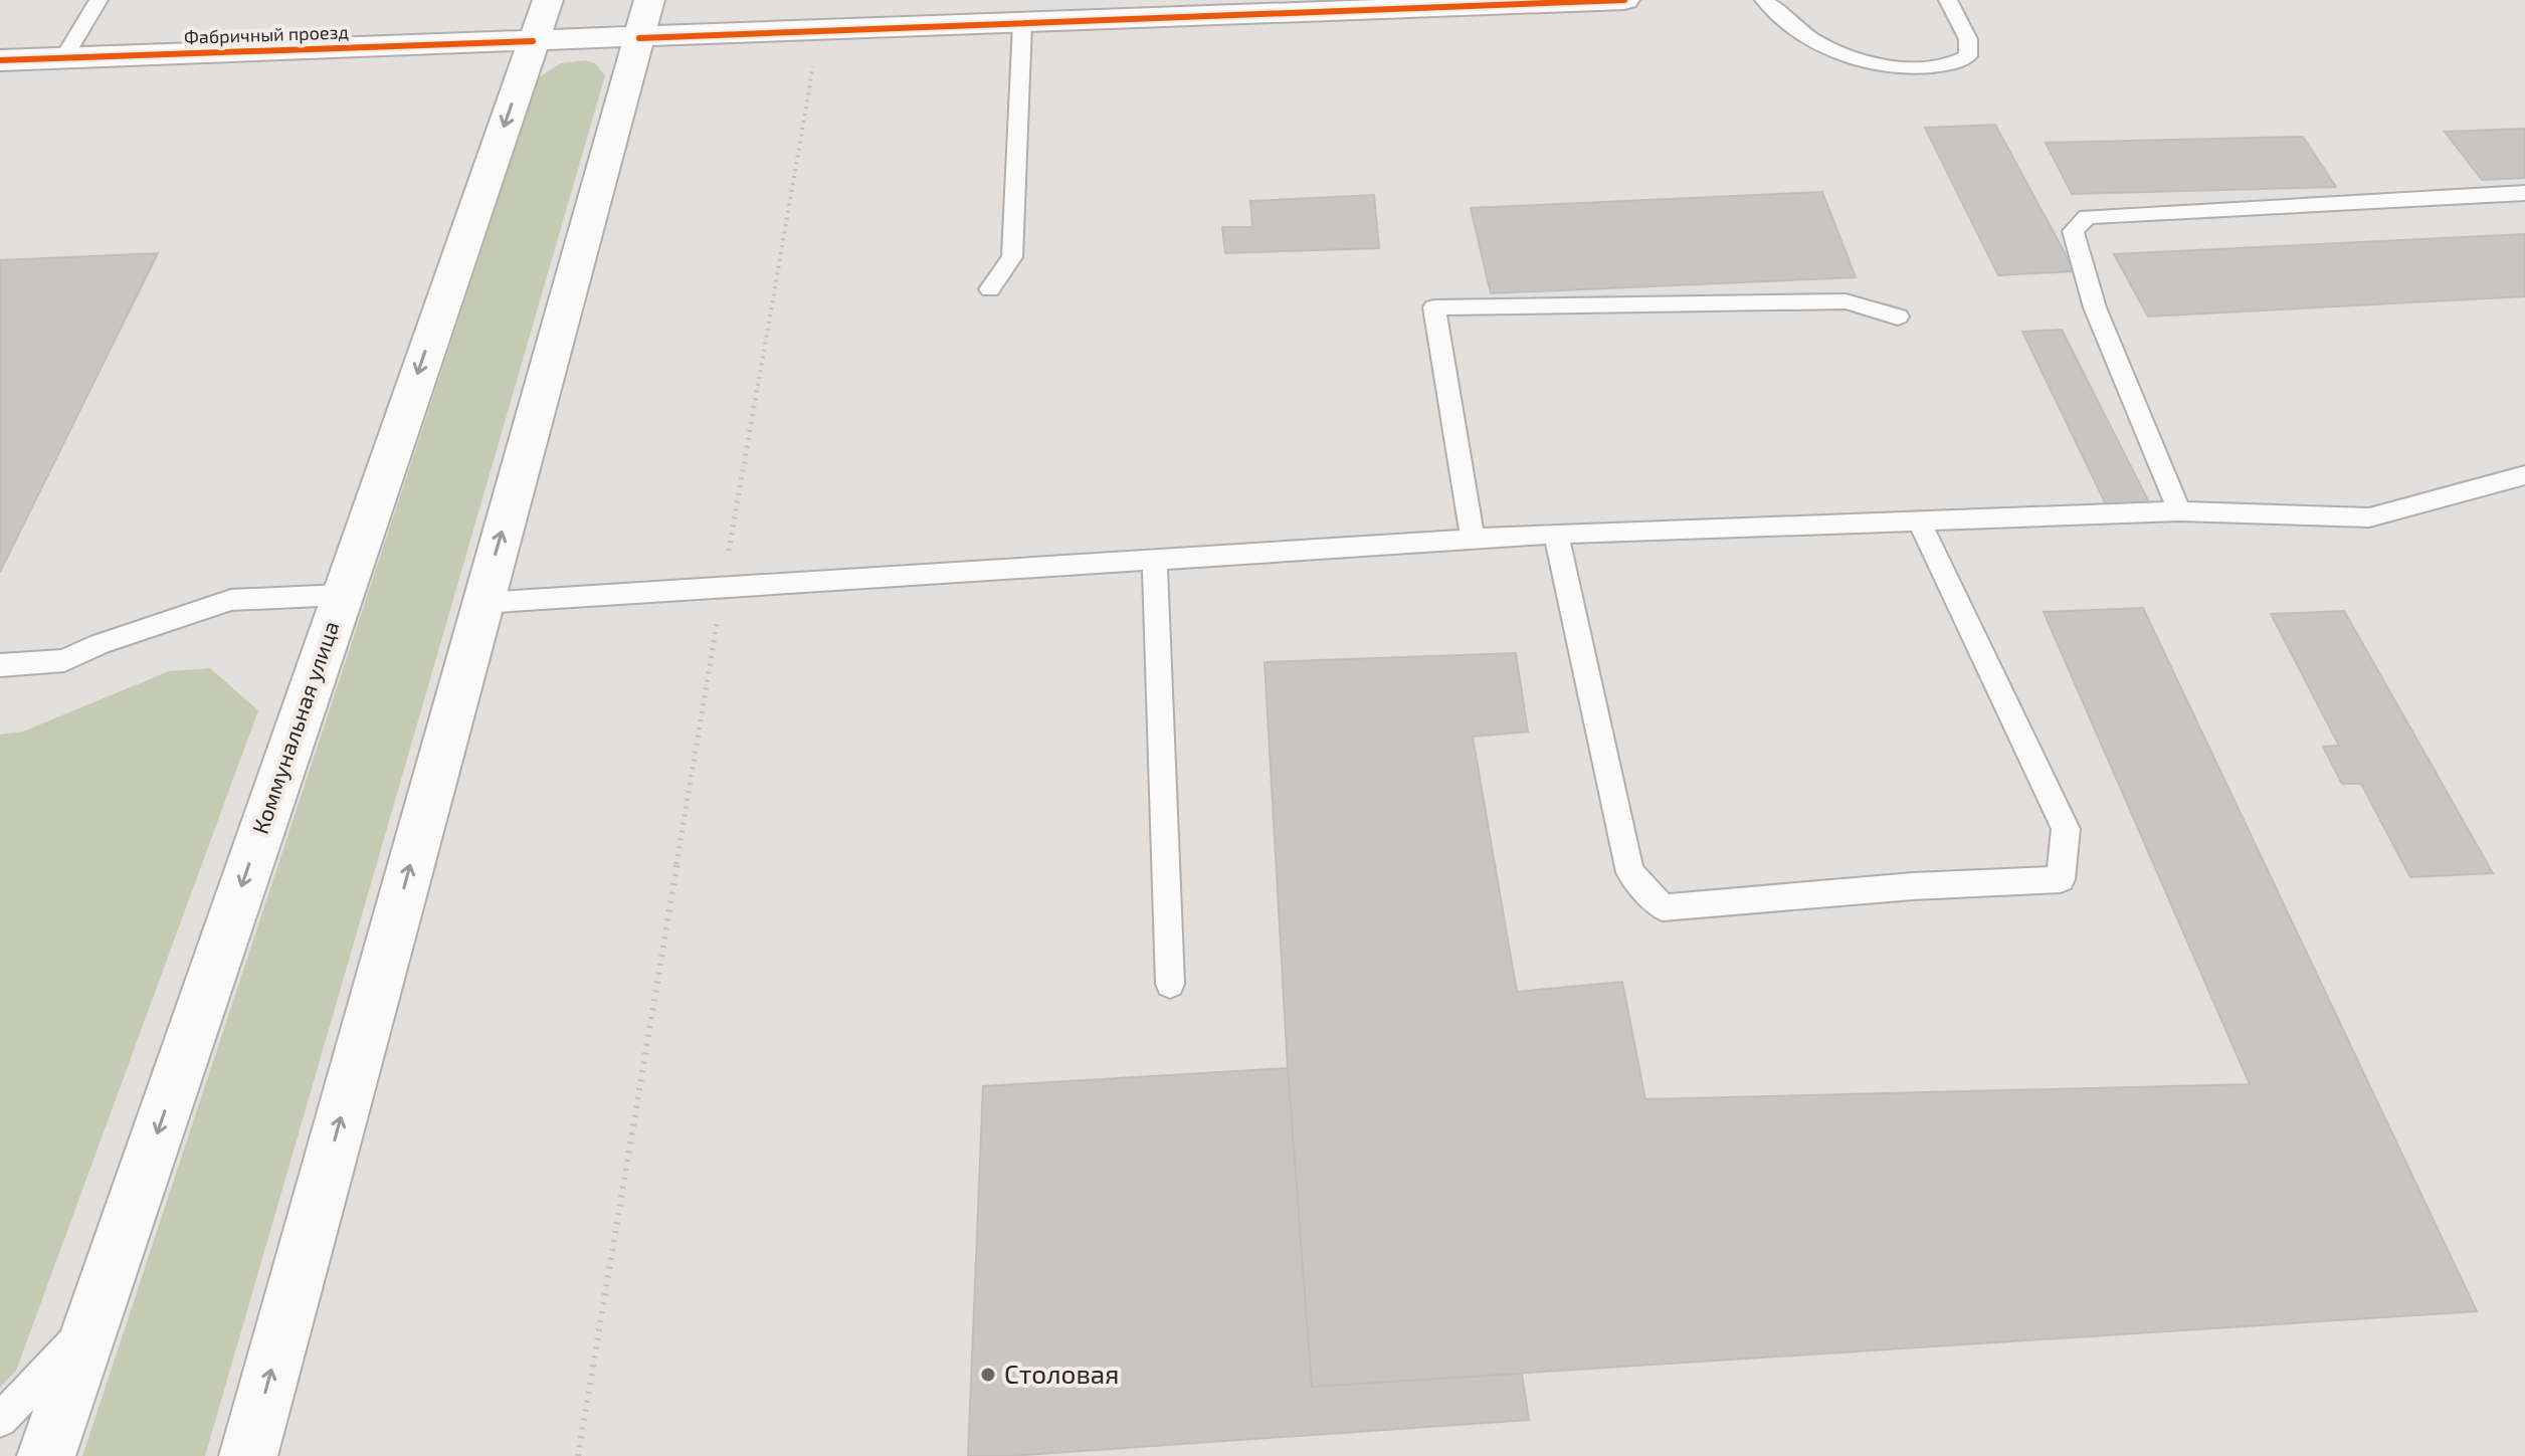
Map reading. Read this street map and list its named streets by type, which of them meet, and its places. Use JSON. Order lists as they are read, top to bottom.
{
  "streets": {
    "main road": ["Фабричный проезд", "Коммунальная улица"]
  },
  "crossings": [
    ["Фабричный проезд", "Коммунальная улица"]
  ],
  "places": ["Столовая"]
}
